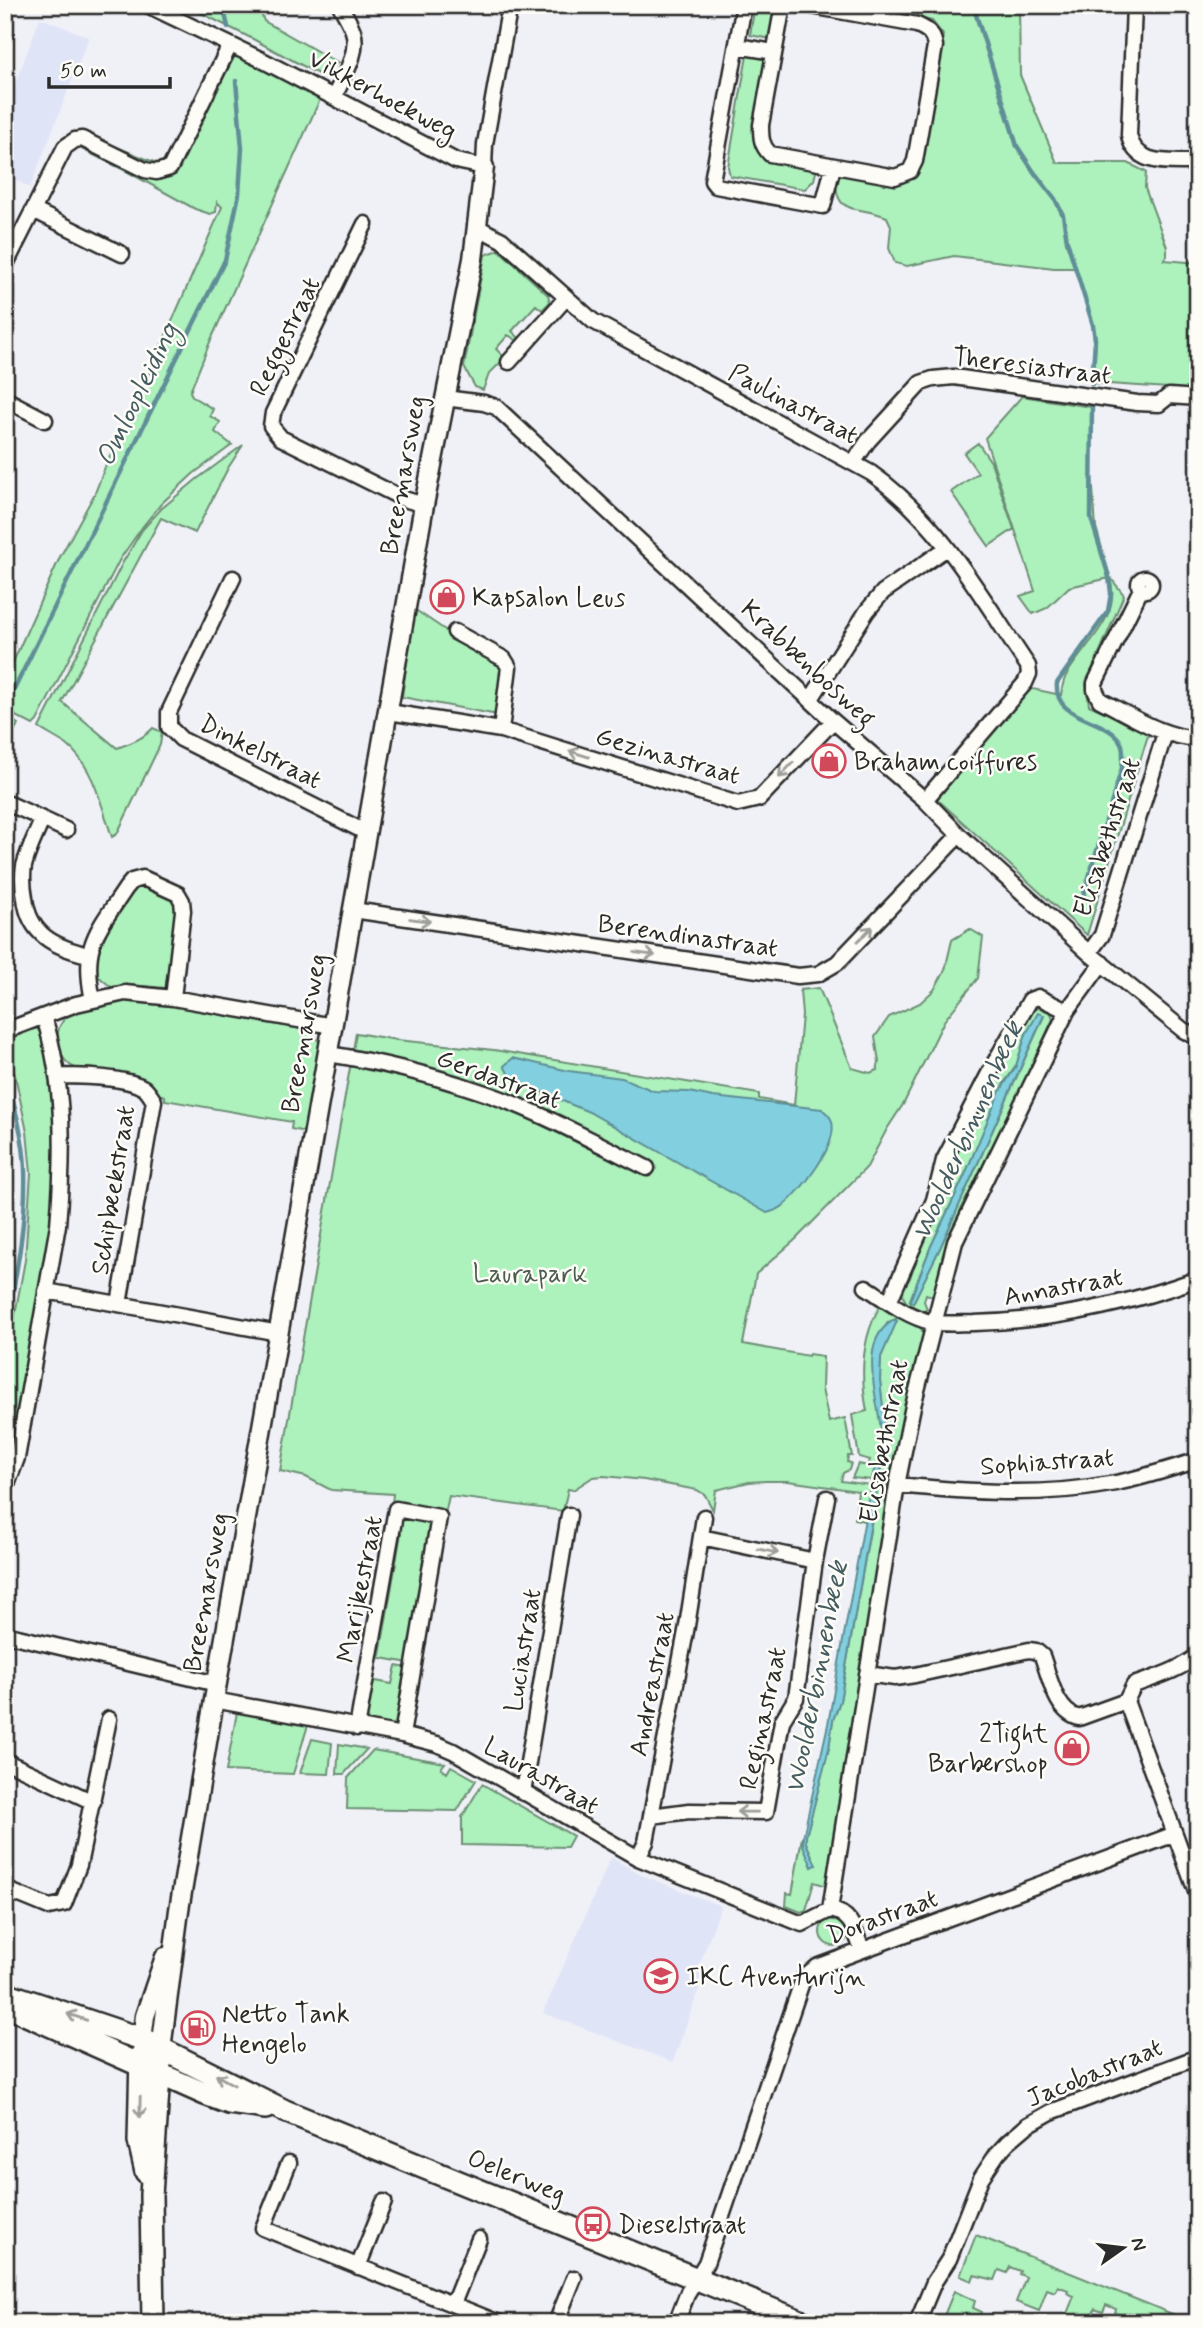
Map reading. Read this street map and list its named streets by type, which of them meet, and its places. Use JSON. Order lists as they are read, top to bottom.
{
  "streets": {
    "main road": ["Breemarsweg", "Oelerweg"],
    "street": [
      "Vikkerhoekweg",
      "Reggestraat",
      "Theresiastraat",
      "Paulinastraat",
      "Krabbenbosweg",
      "Dinkelstraat",
      "Gezinastraat",
      "Elisabethstraat",
      "Berendinastraat",
      "Gerdastraat",
      "Schipbeekstraat",
      "Annastraat",
      "Sophiastraat",
      "Marijkestraat",
      "Luciastraat",
      "Andreastraat",
      "Reginastraat",
      "Laurastraat",
      "Dorastraat",
      "Jacobastraat"
    ]
  },
  "crossings": [
    ["Vikkerhoekweg", "Breemarsweg"],
    ["Reggestraat", "Breemarsweg"],
    ["Theresiastraat", "Paulinastraat"],
    ["Paulinastraat", "Breemarsweg"],
    ["Paulinastraat", "Krabbenbosweg"],
    ["Breemarsweg", "Krabbenbosweg"],
    ["Breemarsweg", "Dinkelstraat"],
    ["Breemarsweg", "Gezinastraat"],
    ["Breemarsweg", "Berendinastraat"],
    ["Breemarsweg", "Gerdastraat"],
    ["Breemarsweg", "Laurastraat"],
    ["Breemarsweg", "Oelerweg"],
    ["Krabbenbosweg", "Gezinastraat"],
    ["Krabbenbosweg", "Elisabethstraat"],
    ["Krabbenbosweg", "Berendinastraat"],
    ["Elisabethstraat", "Annastraat"],
    ["Elisabethstraat", "Sophiastraat"],
    ["Elisabethstraat", "Laurastraat"],
    ["Marijkestraat", "Laurastraat"],
    ["Luciastraat", "Laurastraat"],
    ["Andreastraat", "Reginastraat"],
    ["Andreastraat", "Laurastraat"],
    ["Dorastraat", "Oelerweg"]
  ],
  "one_way": ["Gezinastraat", "Berendinastraat", "Reginastraat"],
  "water": ["Omloopleiding", "Woolderbinnenbeek"],
  "parks": ["Laurapark"],
  "places": {
    "shop": ["Kapsalon Leus", "Braham coiffures", "2Tight Barbershop"],
    "school or university": ["IKC Aventurijn"],
    "fuel station": ["Netto Tank Hengelo"],
    "bus stop": ["Dieselstraat"]
  },
  "scale_bar": "50 m",
  "north": "right"
}
